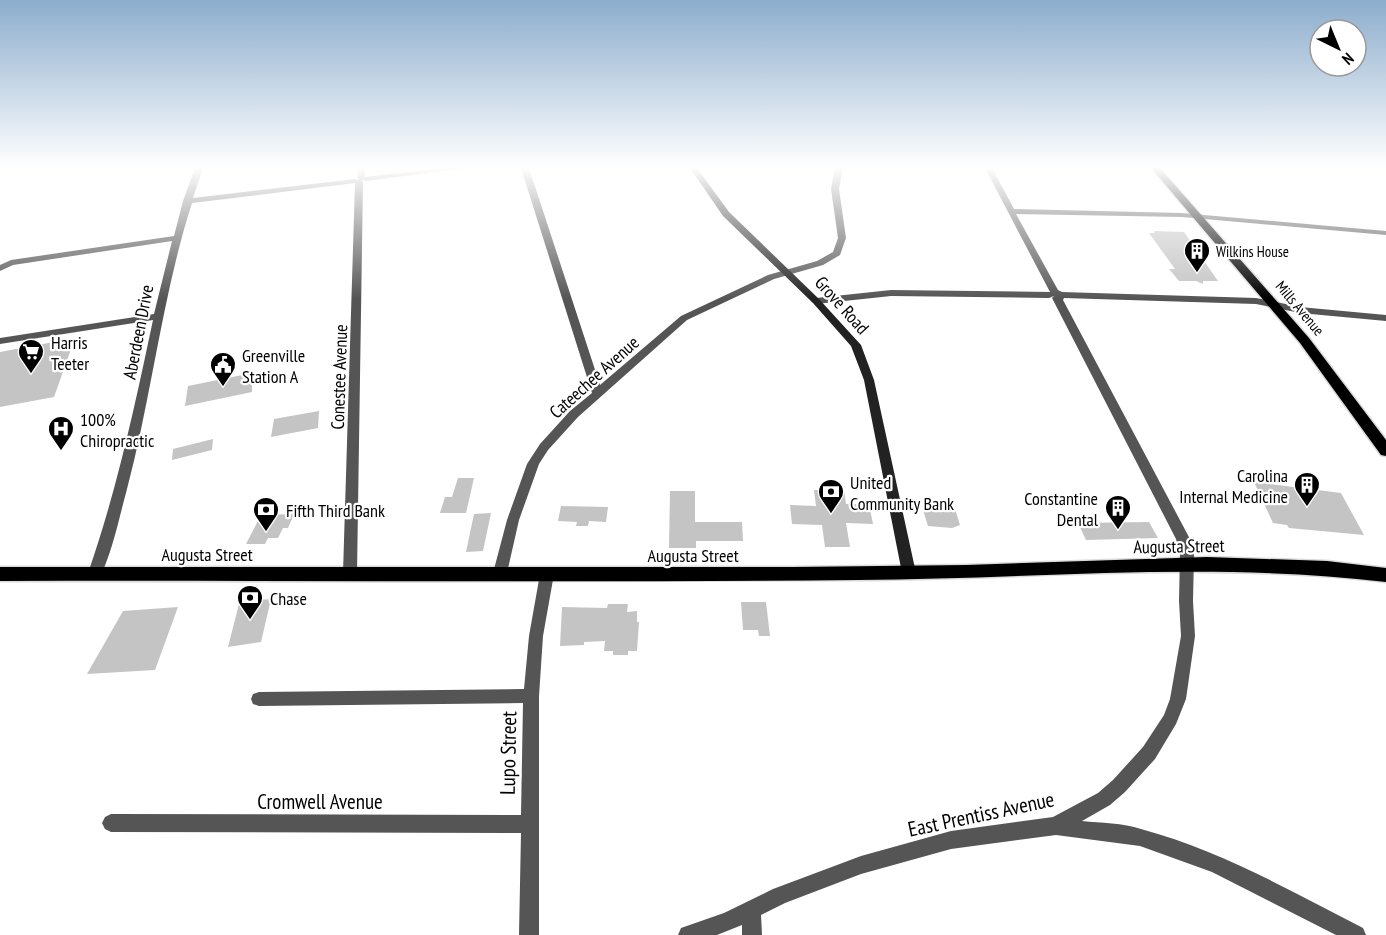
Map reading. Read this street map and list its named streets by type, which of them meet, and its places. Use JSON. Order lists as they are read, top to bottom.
{
  "streets": {
    "main road": ["Grove Road", "Mills Avenue", "Augusta Street"],
    "street": [
      "Aberdeen Drive",
      "Conestee Avenue",
      "Cateechee Avenue",
      "Lupo Street",
      "Cromwell Avenue",
      "East Prentiss Avenue"
    ]
  },
  "crossings": [
    ["Grove Road", "Cateechee Avenue"],
    ["Grove Road", "Augusta Street"],
    ["Aberdeen Drive", "Augusta Street"],
    ["Conestee Avenue", "Augusta Street"],
    ["Cateechee Avenue", "Augusta Street"],
    ["Augusta Street", "Lupo Street"],
    ["Augusta Street", "East Prentiss Avenue"],
    ["Lupo Street", "Cromwell Avenue"]
  ],
  "places": {
    "building": ["Wilkins House", "Carolina Internal Medicine", "Constantine Dental"],
    "supermarket": ["Harris Teeter"],
    "public building": ["Greenville Station A"],
    "hospital": ["100% Chiropractic"],
    "bank": ["United Community Bank", "Fifth Third Bank", "Chase"]
  },
  "north": "bottom right"
}
